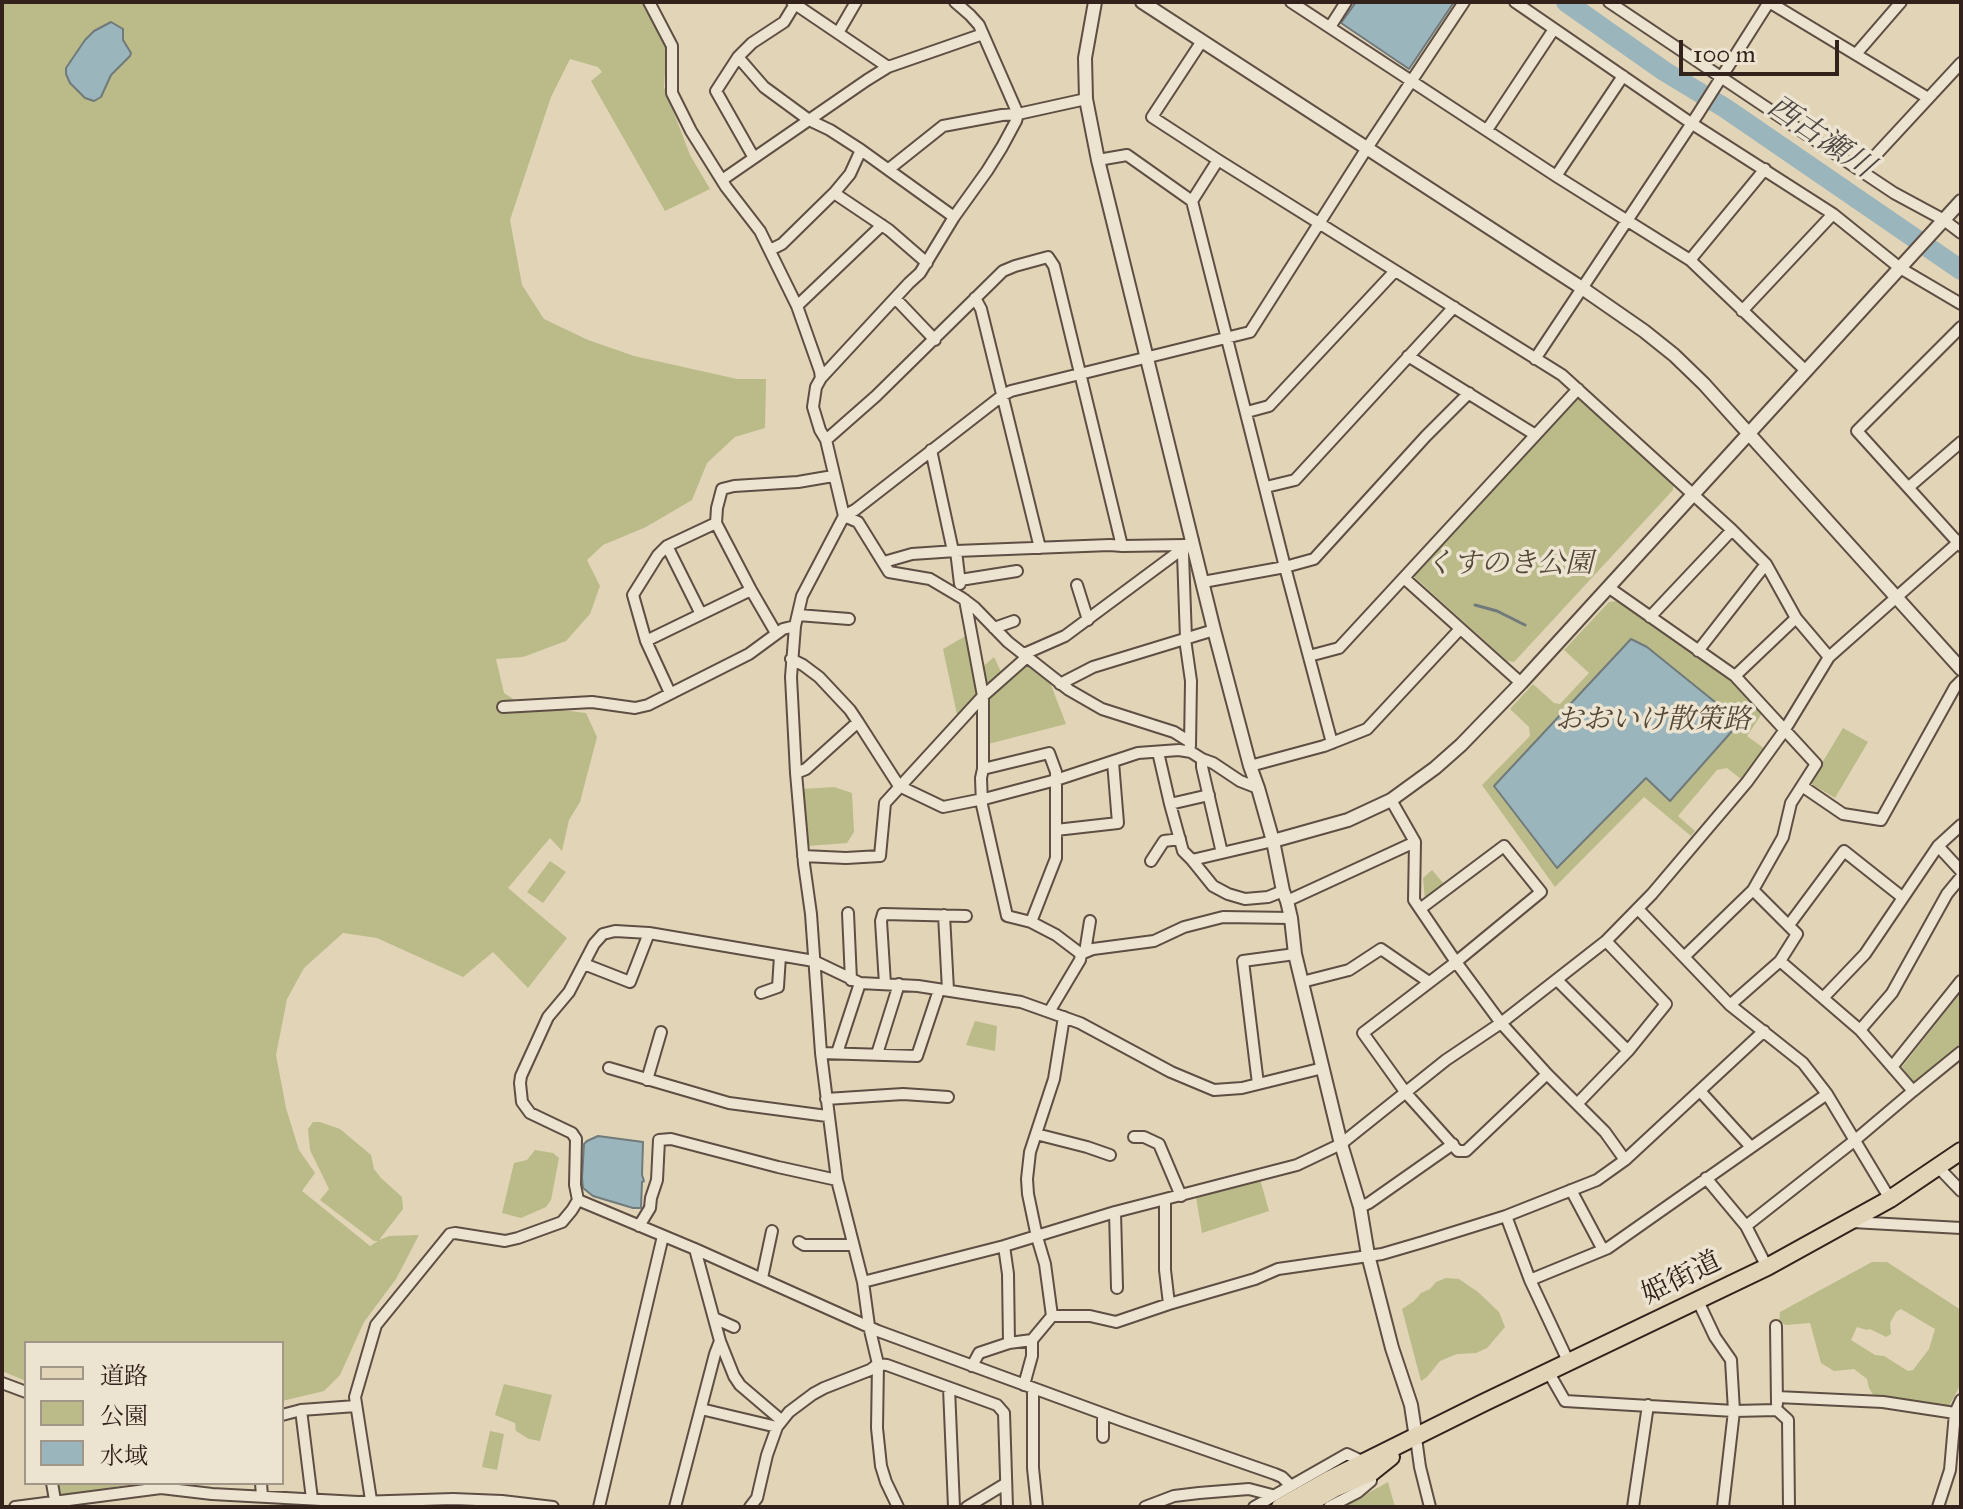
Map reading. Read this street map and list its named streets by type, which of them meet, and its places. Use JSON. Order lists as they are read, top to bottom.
{
  "streets": {
    "main road": ["姫街道"]
  },
  "water": ["西古瀬川"],
  "parks": ["くすのき公園", "おおいけ散策路"],
  "legend": ["道路", "公園", "水域"],
  "scale_bar": "100 m"
}
